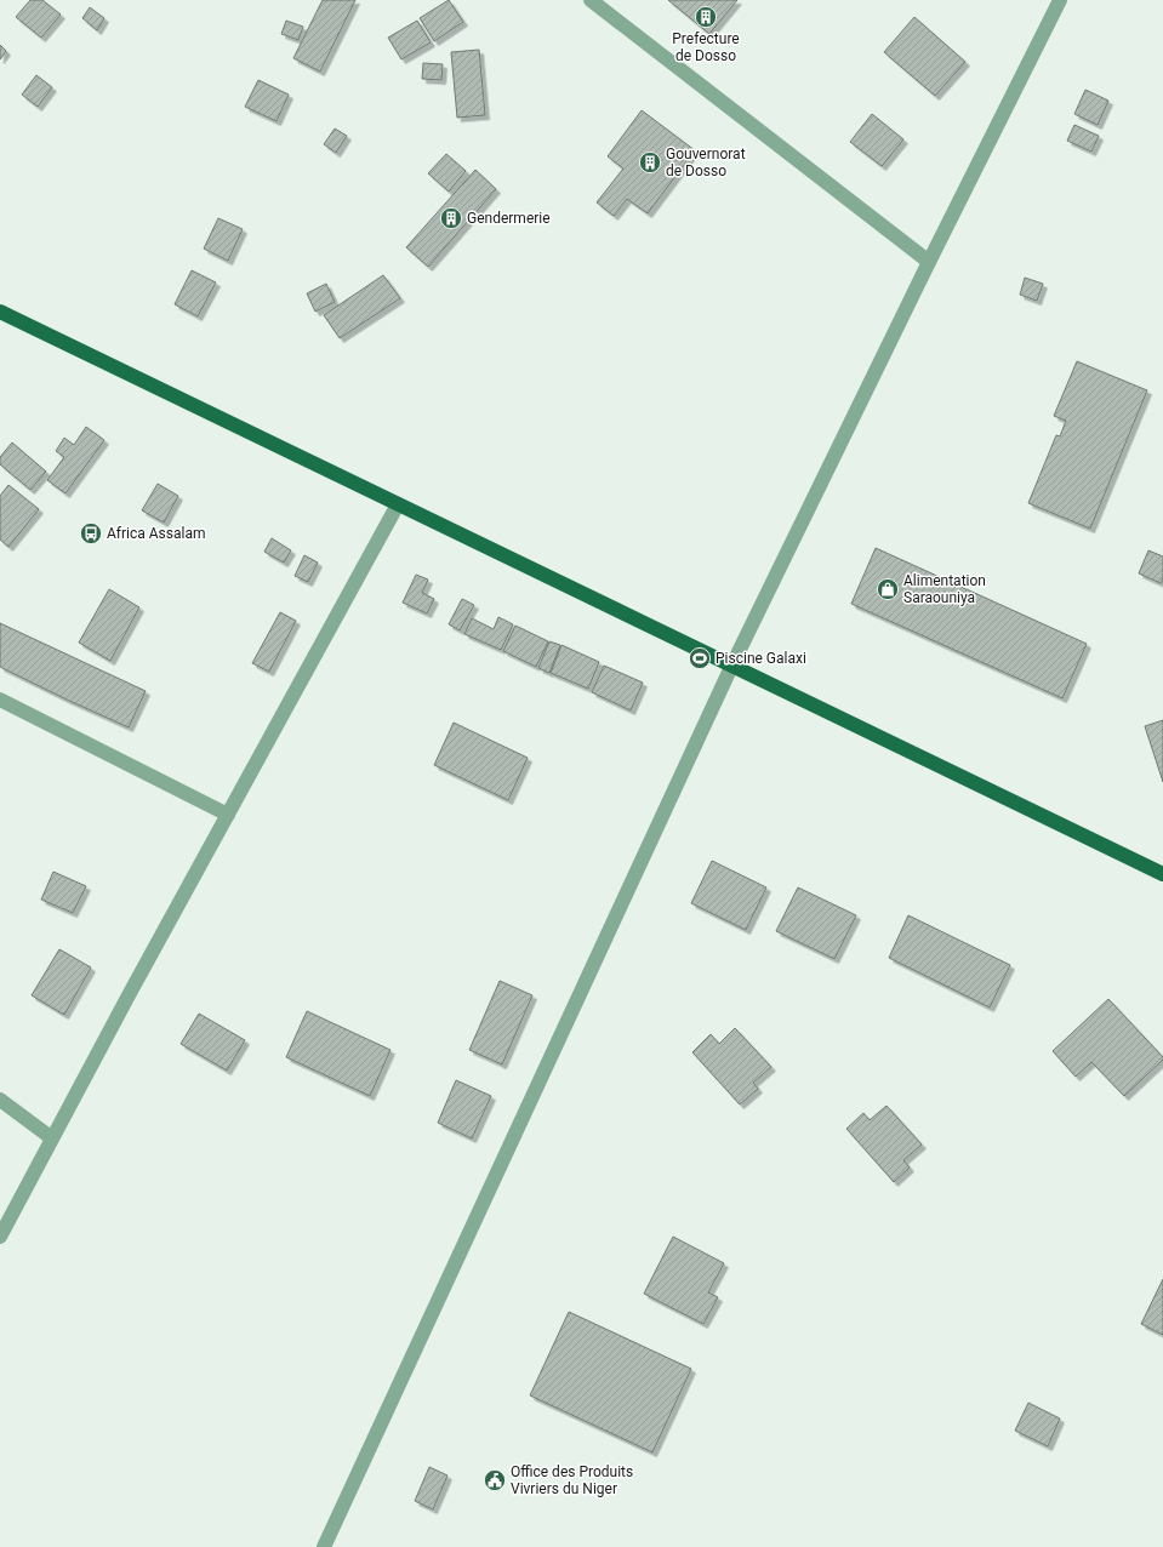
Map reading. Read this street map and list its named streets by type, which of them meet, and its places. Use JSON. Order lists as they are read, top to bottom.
{
  "places": {
    "building": ["Prefecture de Dosso", "Gouvernorat de Dosso", "Gendermerie"],
    "bus stop": ["Africa Assalam"],
    "shop": ["Alimentation Saraouniya"],
    "sports": ["Piscine Galaxi"],
    "public building": ["Office des Produits Vivriers du Niger"]
  }
}
